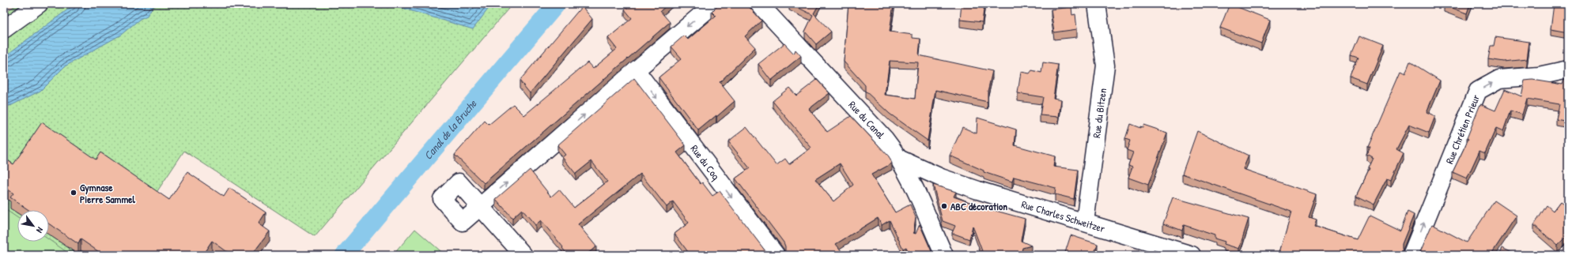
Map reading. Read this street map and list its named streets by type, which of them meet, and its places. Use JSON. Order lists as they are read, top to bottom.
{
  "streets": {
    "street": [
      "Rue du Bitzen",
      "Rue du Canal",
      "Rue Chrétien Prieur",
      "Rue du Coq",
      "Rue Charles Schweitzer"
    ]
  },
  "crossings": [
    ["Rue du Bitzen", "Rue Charles Schweitzer"],
    ["Rue du Canal", "Rue Charles Schweitzer"]
  ],
  "one_way": ["Rue Chrétien Prieur", "Rue du Coq"],
  "water": ["Canal de la Bruche"],
  "places": ["Gymnase Pierre Sammel", "ABC décoration"],
  "north": "bottom right"
}
